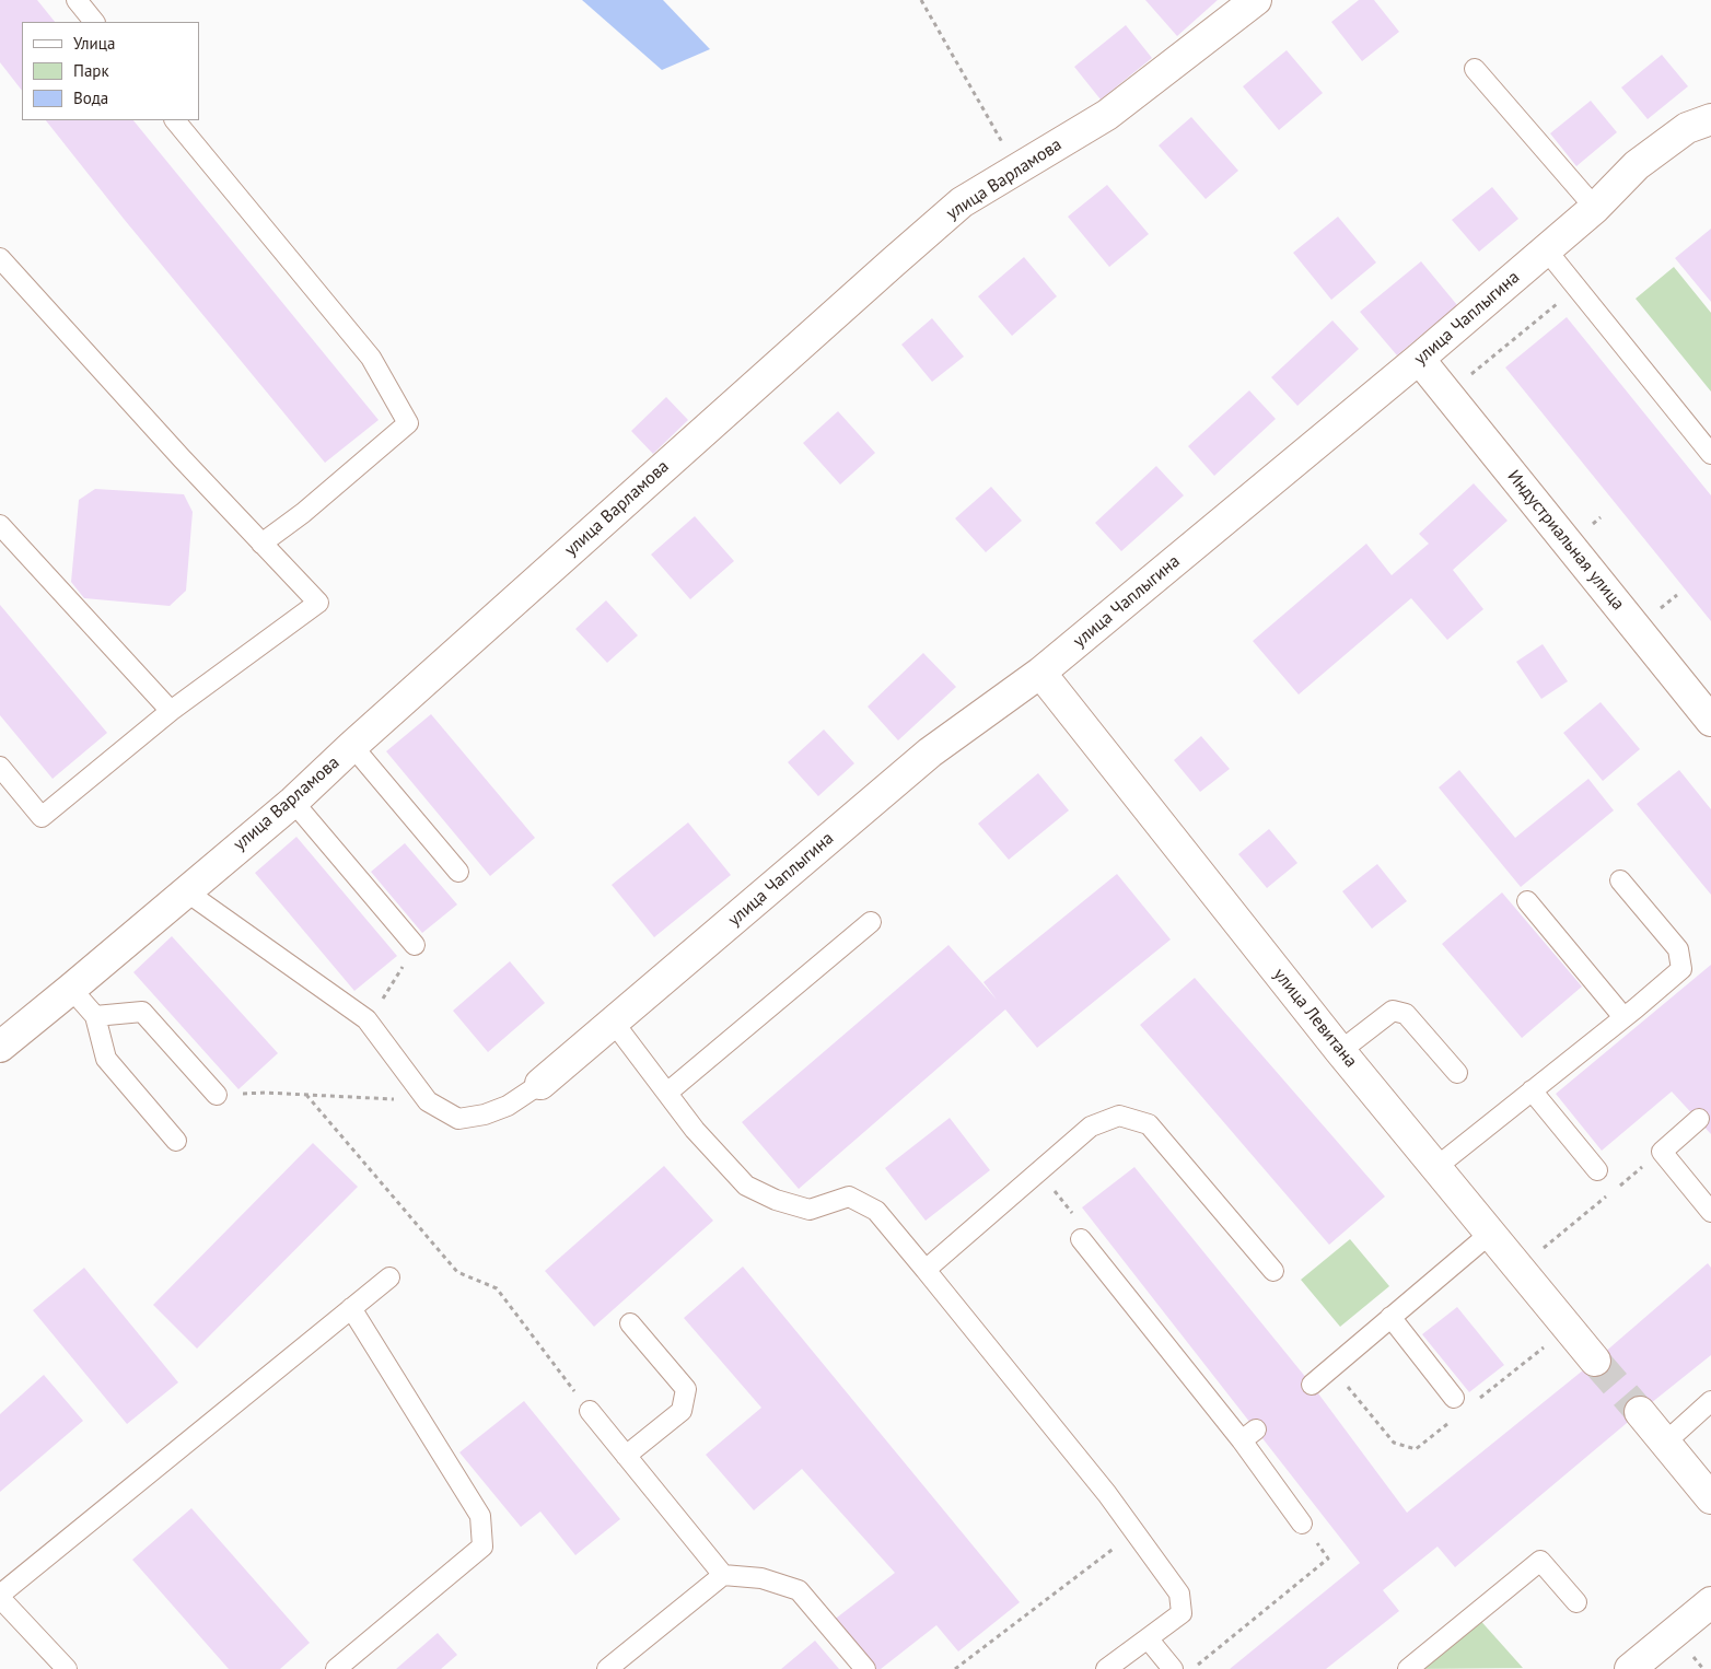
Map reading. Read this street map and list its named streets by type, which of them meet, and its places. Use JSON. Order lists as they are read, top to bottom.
{
  "streets": {
    "street": [
      "улица Варламова",
      "улица Чаплыгина",
      "Индустриальная улица",
      "улица Левитана"
    ]
  },
  "crossings": [
    ["улица Чаплыгина", "Индустриальная улица"],
    ["улица Чаплыгина", "улица Левитана"]
  ],
  "legend": ["Улица", "Парк", "Вода"]
}
